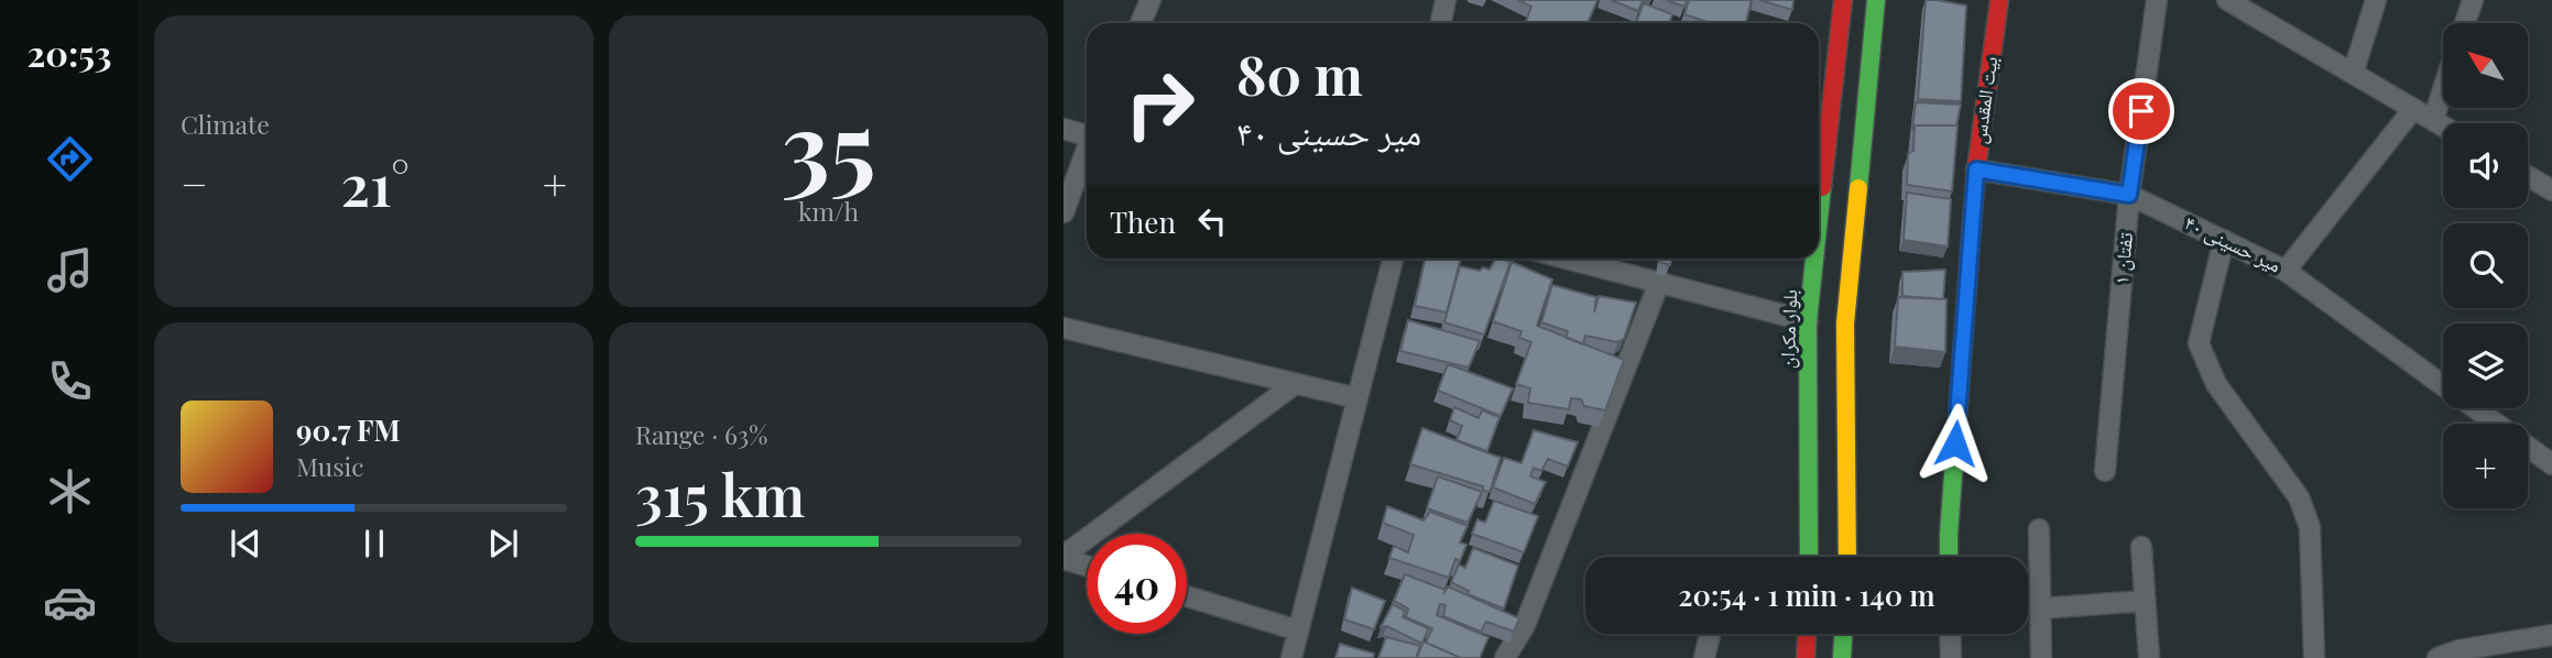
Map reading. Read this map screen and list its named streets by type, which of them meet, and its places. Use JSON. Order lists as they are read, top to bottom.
{
  "streets": {
    "street": [
      "بیت المقدس",
      "میر حسینی ۴۰",
      "تفتان ۱",
      "بلوار مکران"
    ]
  },
  "crossings": [
    ["بیت المقدس", "میر حسینی ۴۰"],
    ["میر حسینی ۴۰", "تفتان ۱"]
  ],
  "north": "top left",
  "page": {
    "tabs": "20:53",
    "tile": [
      "Climate",
      ["35", "km/h"],
      ["Range · 63%", "315 km"]
    ],
    "map_buttons": "+",
    "turn": ["80 m", "میر حسینی ۴۰"],
    "heat": ["−", "21°", "+"],
    "then": "Then",
    "song": ["90.7 FM", "Music"],
    "limit": "40",
    "trip": "20:54 · 1 min · 140 m"
  }
}
